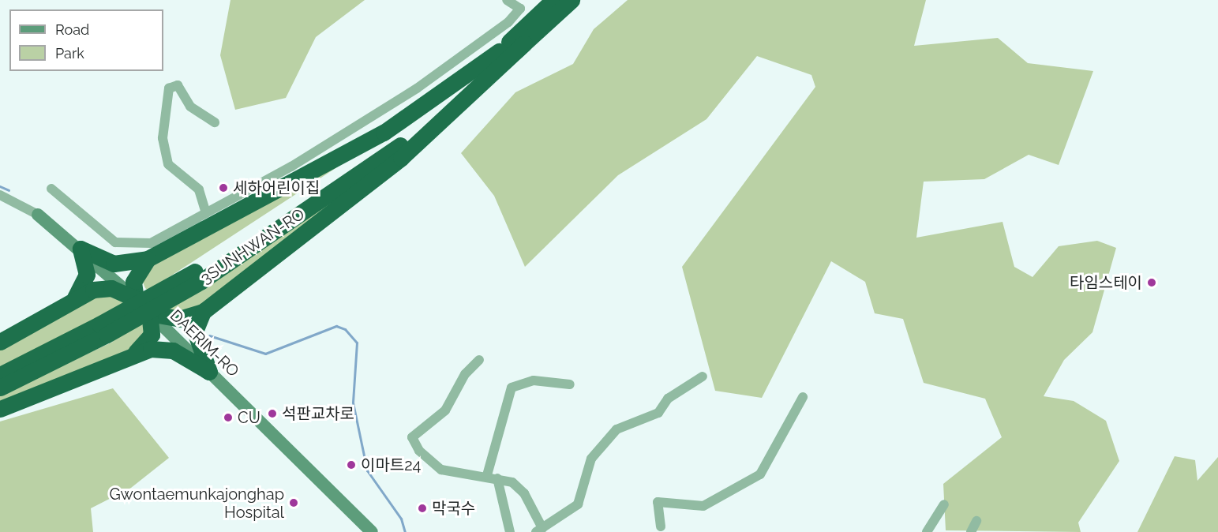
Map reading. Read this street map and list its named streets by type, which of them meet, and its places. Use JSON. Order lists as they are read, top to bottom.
{
  "streets": {
    "highway": ["3SUNHWAN-RO"],
    "street": ["DAERIM-RO"]
  },
  "places": [
    "세하어린이집",
    "타임스테이",
    "석판교차로",
    "CU",
    "이마트24",
    "Gwontaemunkajonghap Hospital",
    "막국수"
  ],
  "legend": ["Road", "Park"]
}
